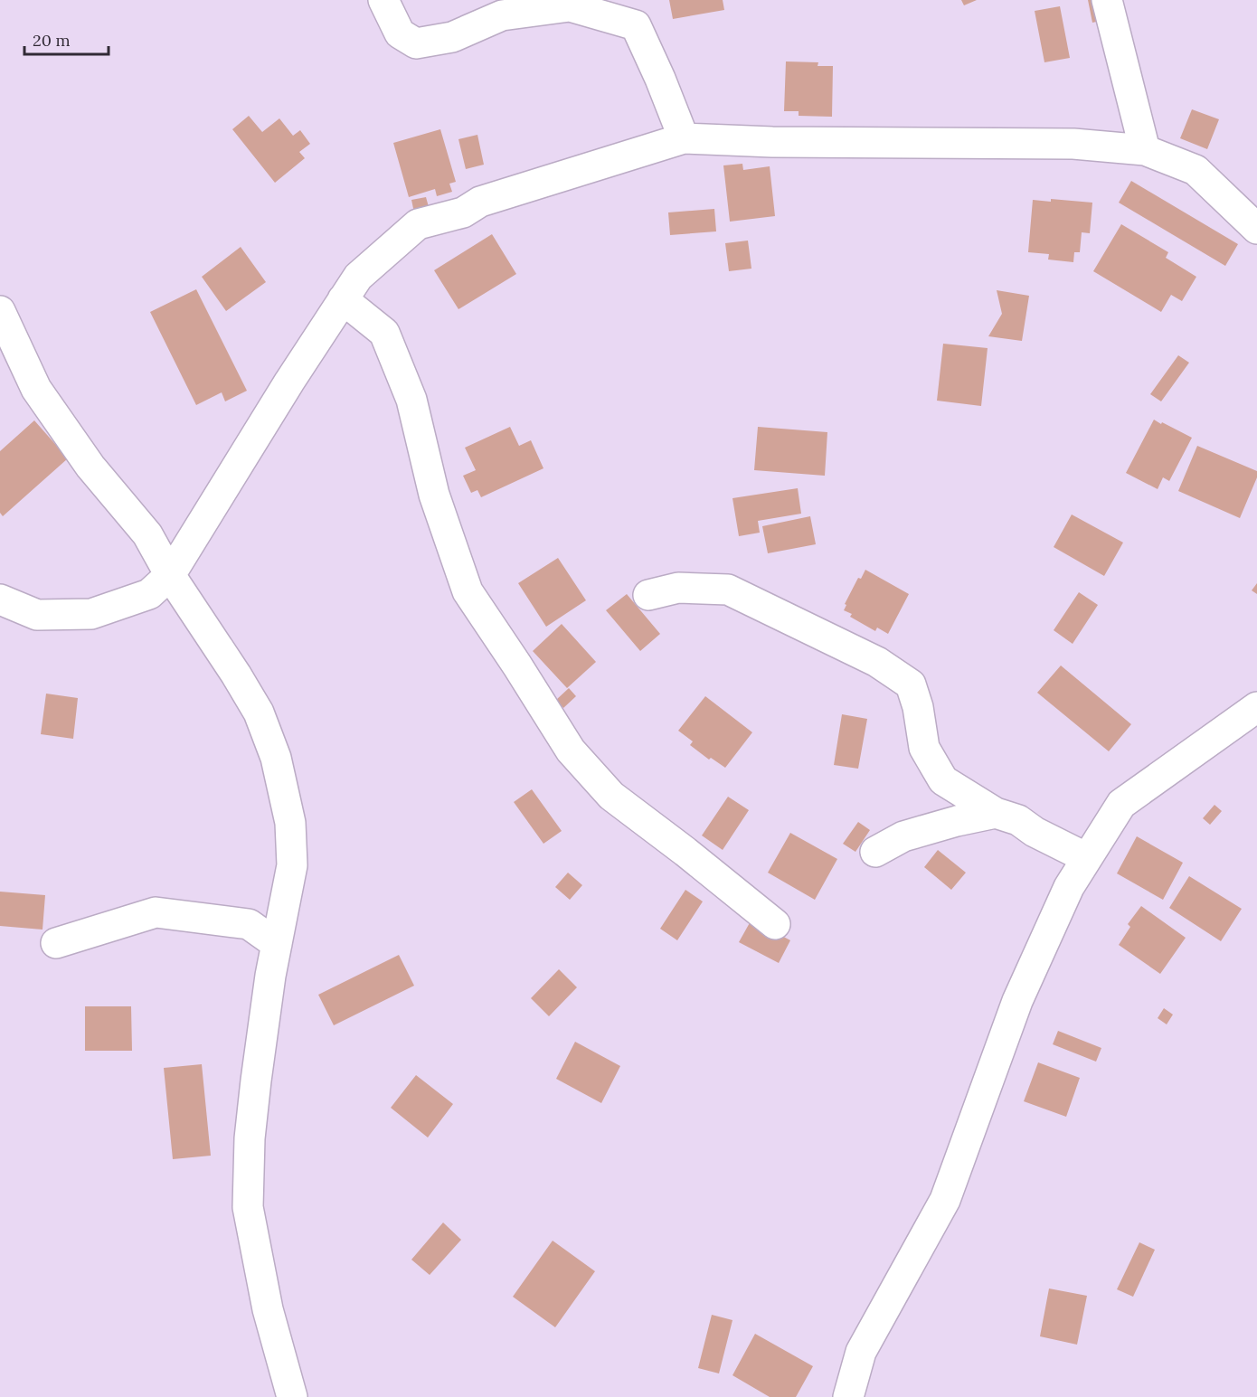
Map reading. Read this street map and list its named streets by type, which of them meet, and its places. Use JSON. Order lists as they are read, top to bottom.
{
  "scale_bar": "20 m"
}
